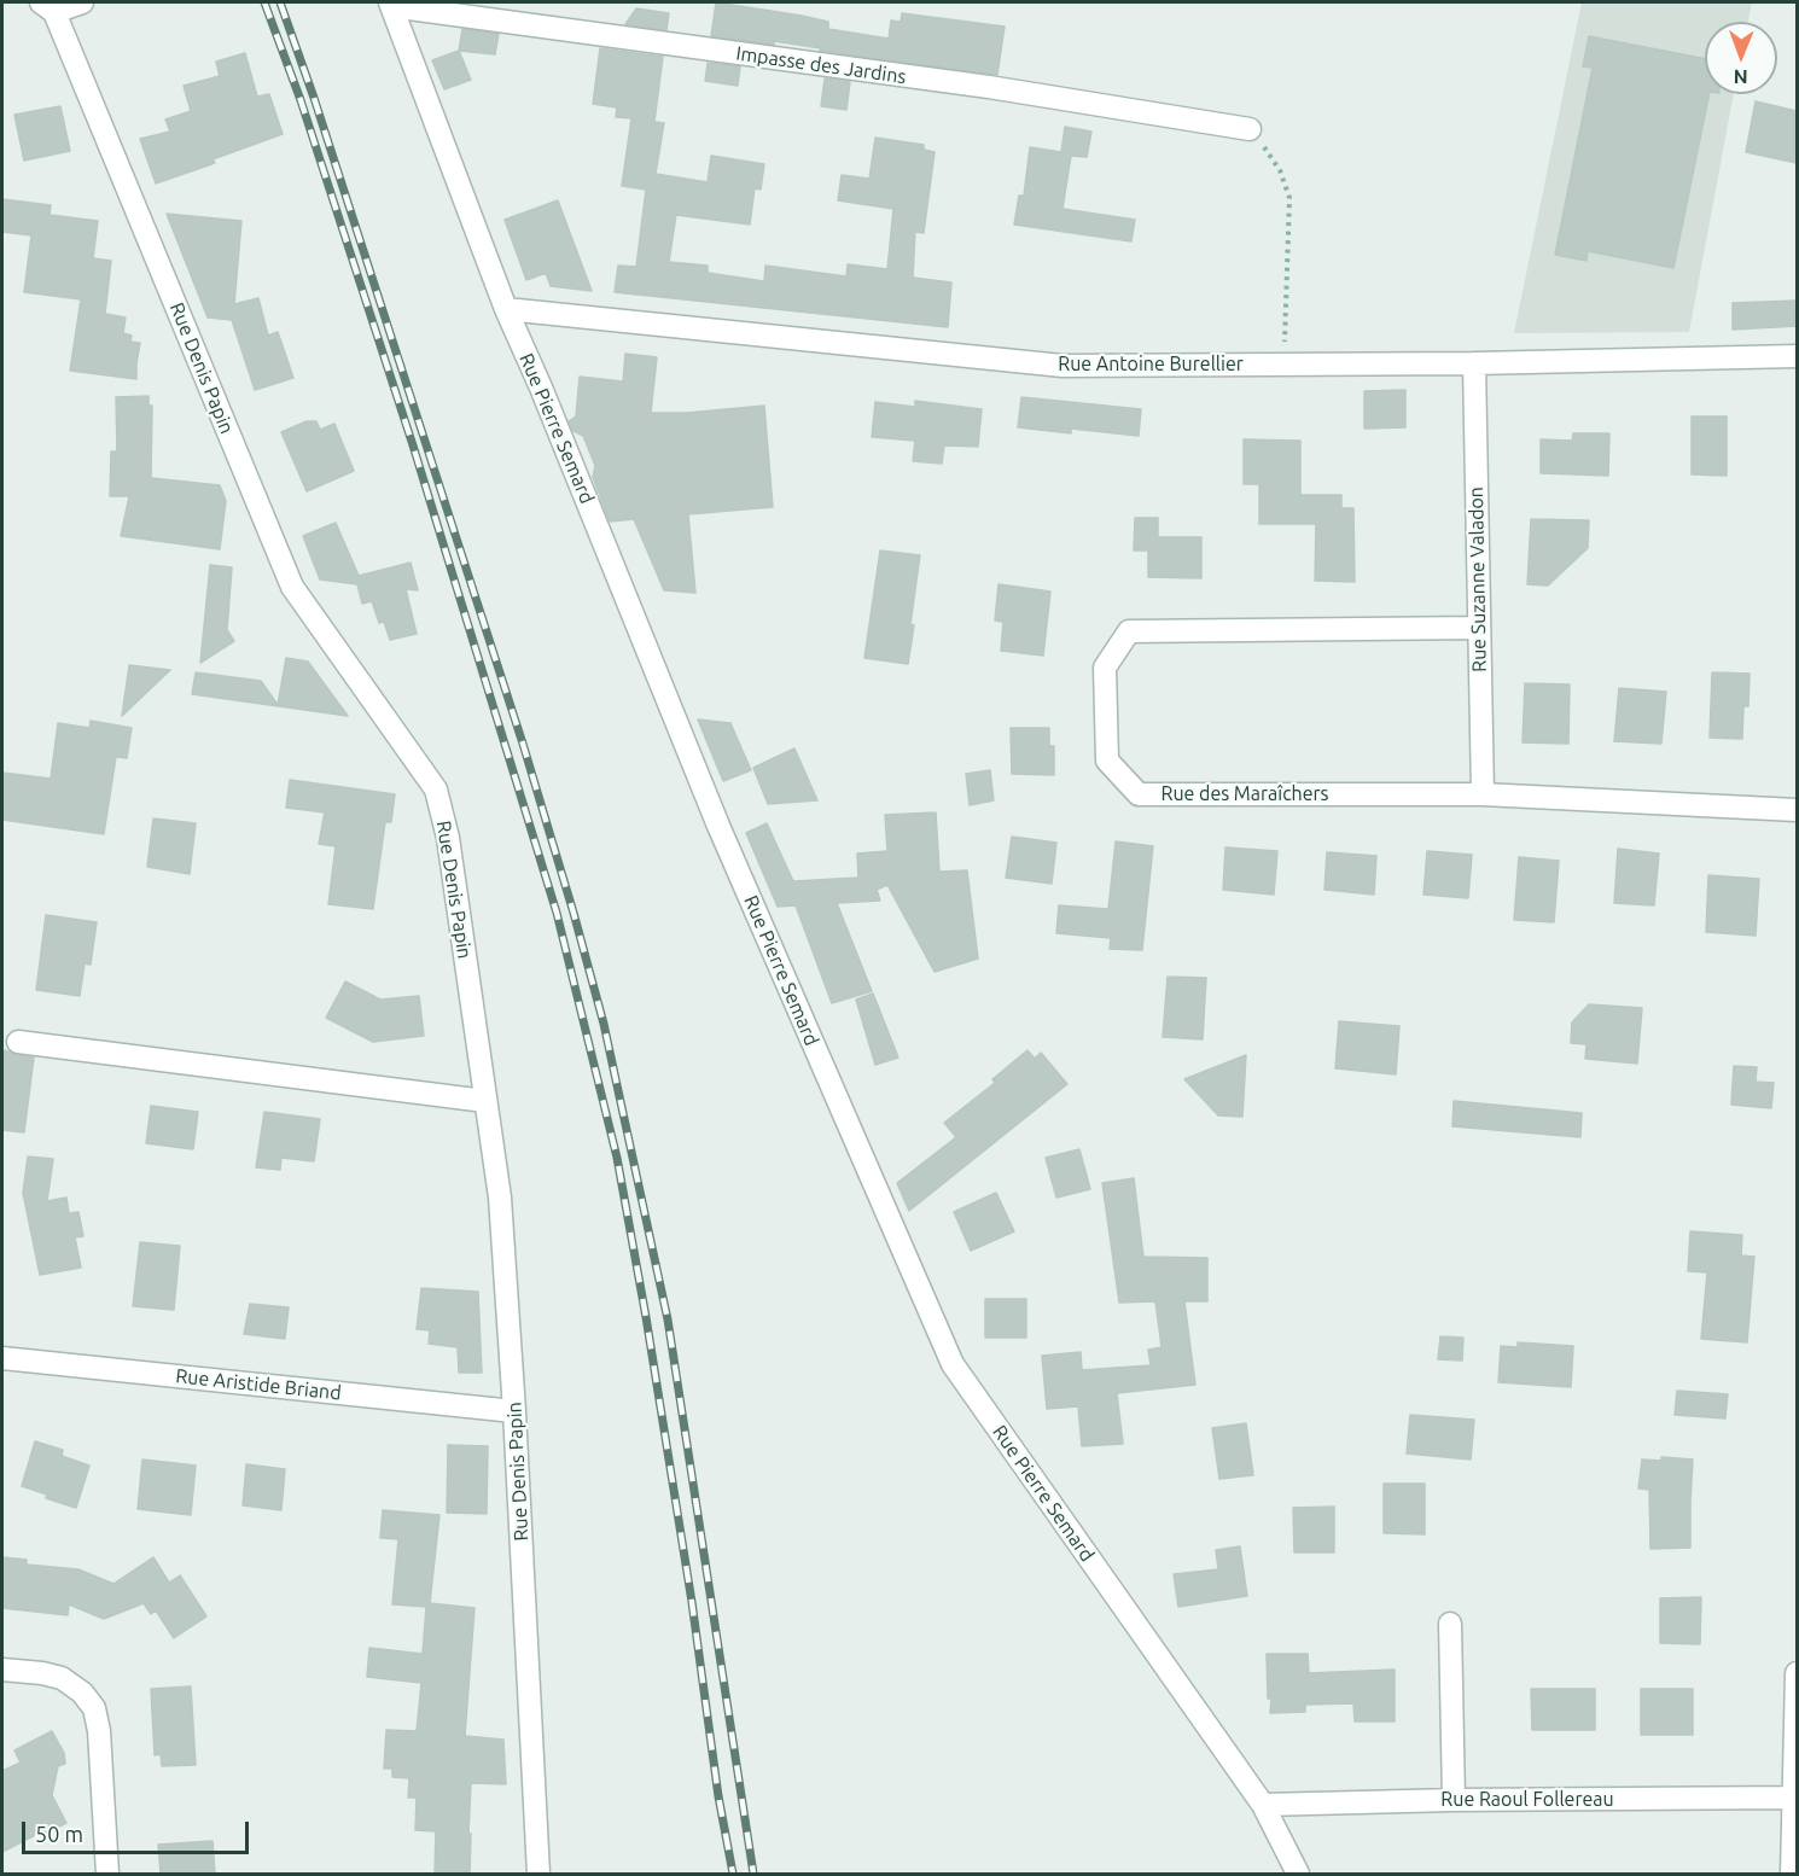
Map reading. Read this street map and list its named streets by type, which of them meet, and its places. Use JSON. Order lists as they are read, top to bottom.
{
  "streets": {
    "street": [
      "Impasse des Jardins",
      "Rue Antoine Burellier",
      "Rue Denis Papin",
      "Rue Pierre Semard",
      "Rue Suzanne Valadon",
      "Rue des Maraîchers",
      "Rue Aristide Briand",
      "Rue Raoul Follereau"
    ]
  },
  "crossings": [
    ["Impasse des Jardins", "Rue Pierre Semard"],
    ["Rue Antoine Burellier", "Rue Pierre Semard"],
    ["Rue Antoine Burellier", "Rue Suzanne Valadon"],
    ["Rue Denis Papin", "Rue Aristide Briand"],
    ["Rue Pierre Semard", "Rue Raoul Follereau"],
    ["Rue Suzanne Valadon", "Rue des Maraîchers"]
  ],
  "scale_bar": "50 m",
  "north": "bottom"
}
